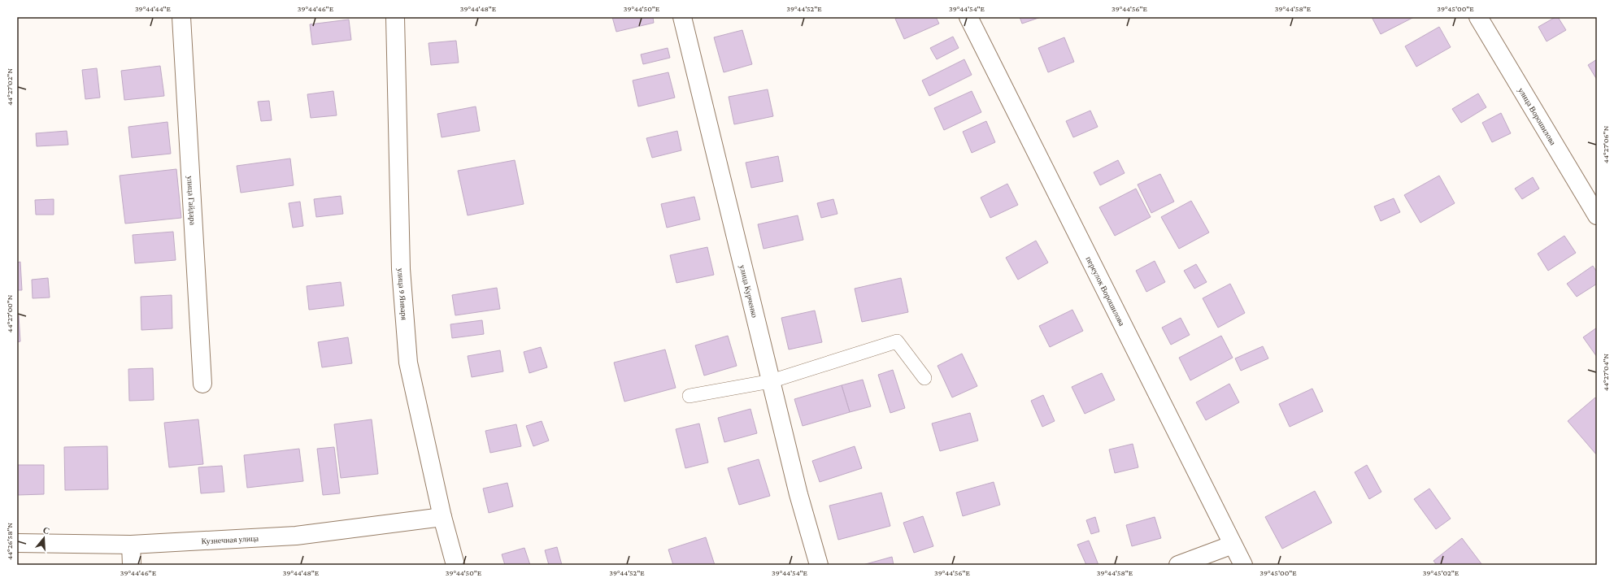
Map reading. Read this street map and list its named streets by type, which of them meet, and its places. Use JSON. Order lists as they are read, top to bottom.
{
  "streets": {
    "street": [
      "улица Ворошилова",
      "улица Гайдара",
      "улица Курченко",
      "переулок Ворошилова",
      "улица 9 Января",
      "Кузнечная улица"
    ]
  },
  "crossings": [
    ["улица 9 Января", "Кузнечная улица"]
  ],
  "north": "top",
  "coordinates": [
    "39°44'44\"E",
    "39°44'46\"E",
    "39°44'48\"E",
    "39°44'50\"E",
    "39°44'52\"E",
    "39°44'54\"E",
    "39°44'56\"E",
    "39°44'58\"E",
    "39°45'00\"E",
    "44°27'02\"N",
    "44°27'06\"N",
    "44°27'00\"N",
    "44°27'04\"N",
    "44°26'58\"N",
    "39°45'02\"E"
  ]
}
